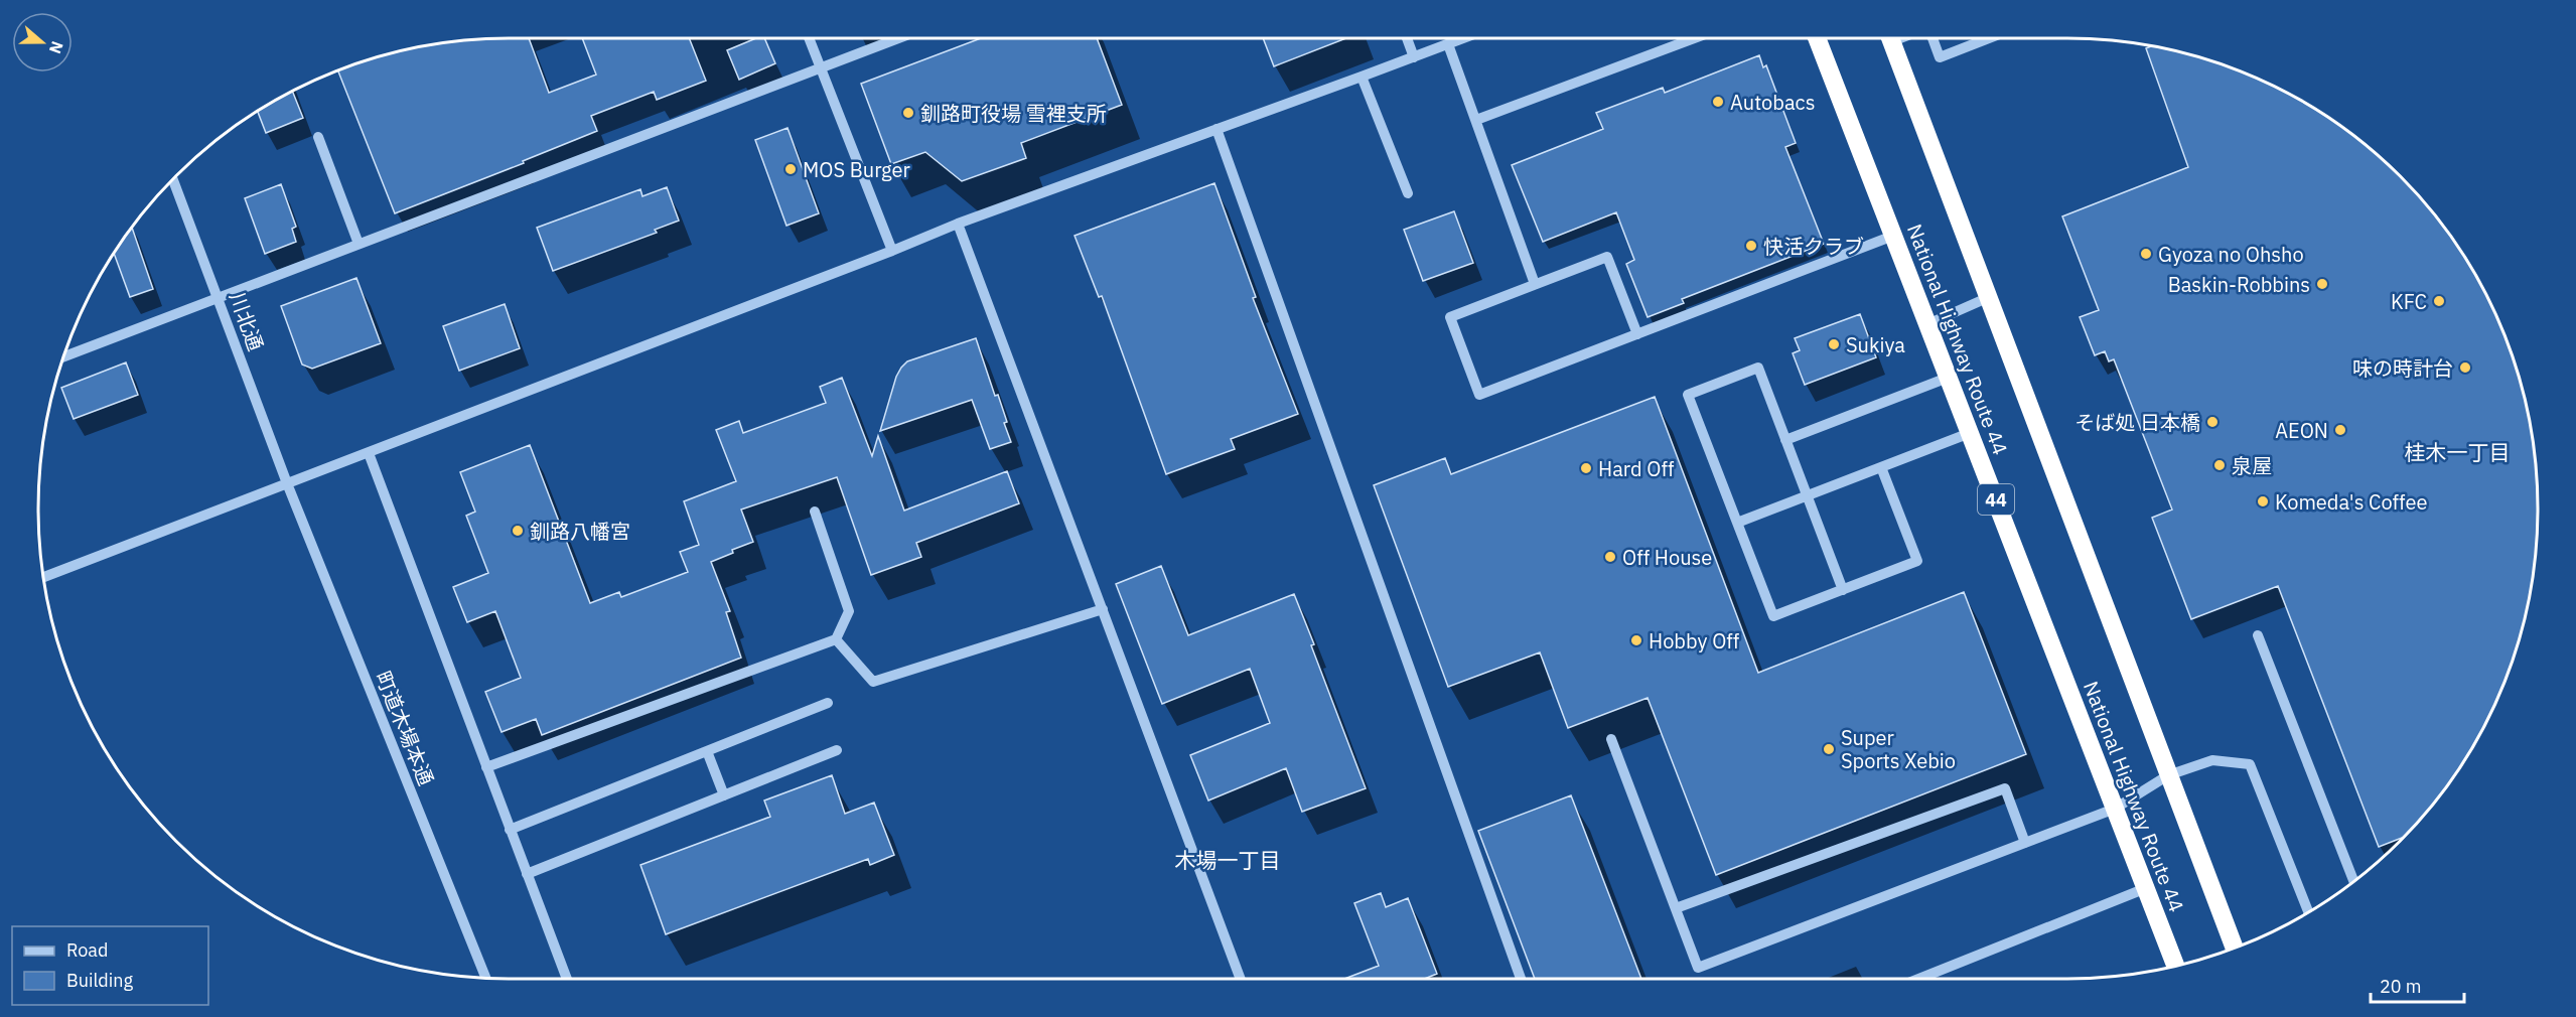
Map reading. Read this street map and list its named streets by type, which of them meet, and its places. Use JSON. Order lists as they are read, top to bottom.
{
  "streets": {
    "highway": ["National Highway Route 44", "44"],
    "street": ["川北通", "町道木場本通"]
  },
  "crossings": [
    ["川北通", "町道木場本通"]
  ],
  "districts": ["桂木一丁目", "木場一丁目"],
  "places": [
    "Autobacs",
    "釧路町役場 雪裡支所",
    "MOS Burger",
    "快活クラブ",
    "Gyoza no Ohsho",
    "Baskin-Robbins",
    "KFC",
    "Sukiya",
    "味の時計台",
    "そば処 日本橋",
    "AEON",
    "泉屋",
    "Hard Off",
    "Komeda's Coffee",
    "釧路八幡宮",
    "Off House",
    "Hobby Off",
    "Super Sports Xebio"
  ],
  "legend": ["Road", "Building"],
  "scale_bar": "20 m",
  "north": "right"
}
